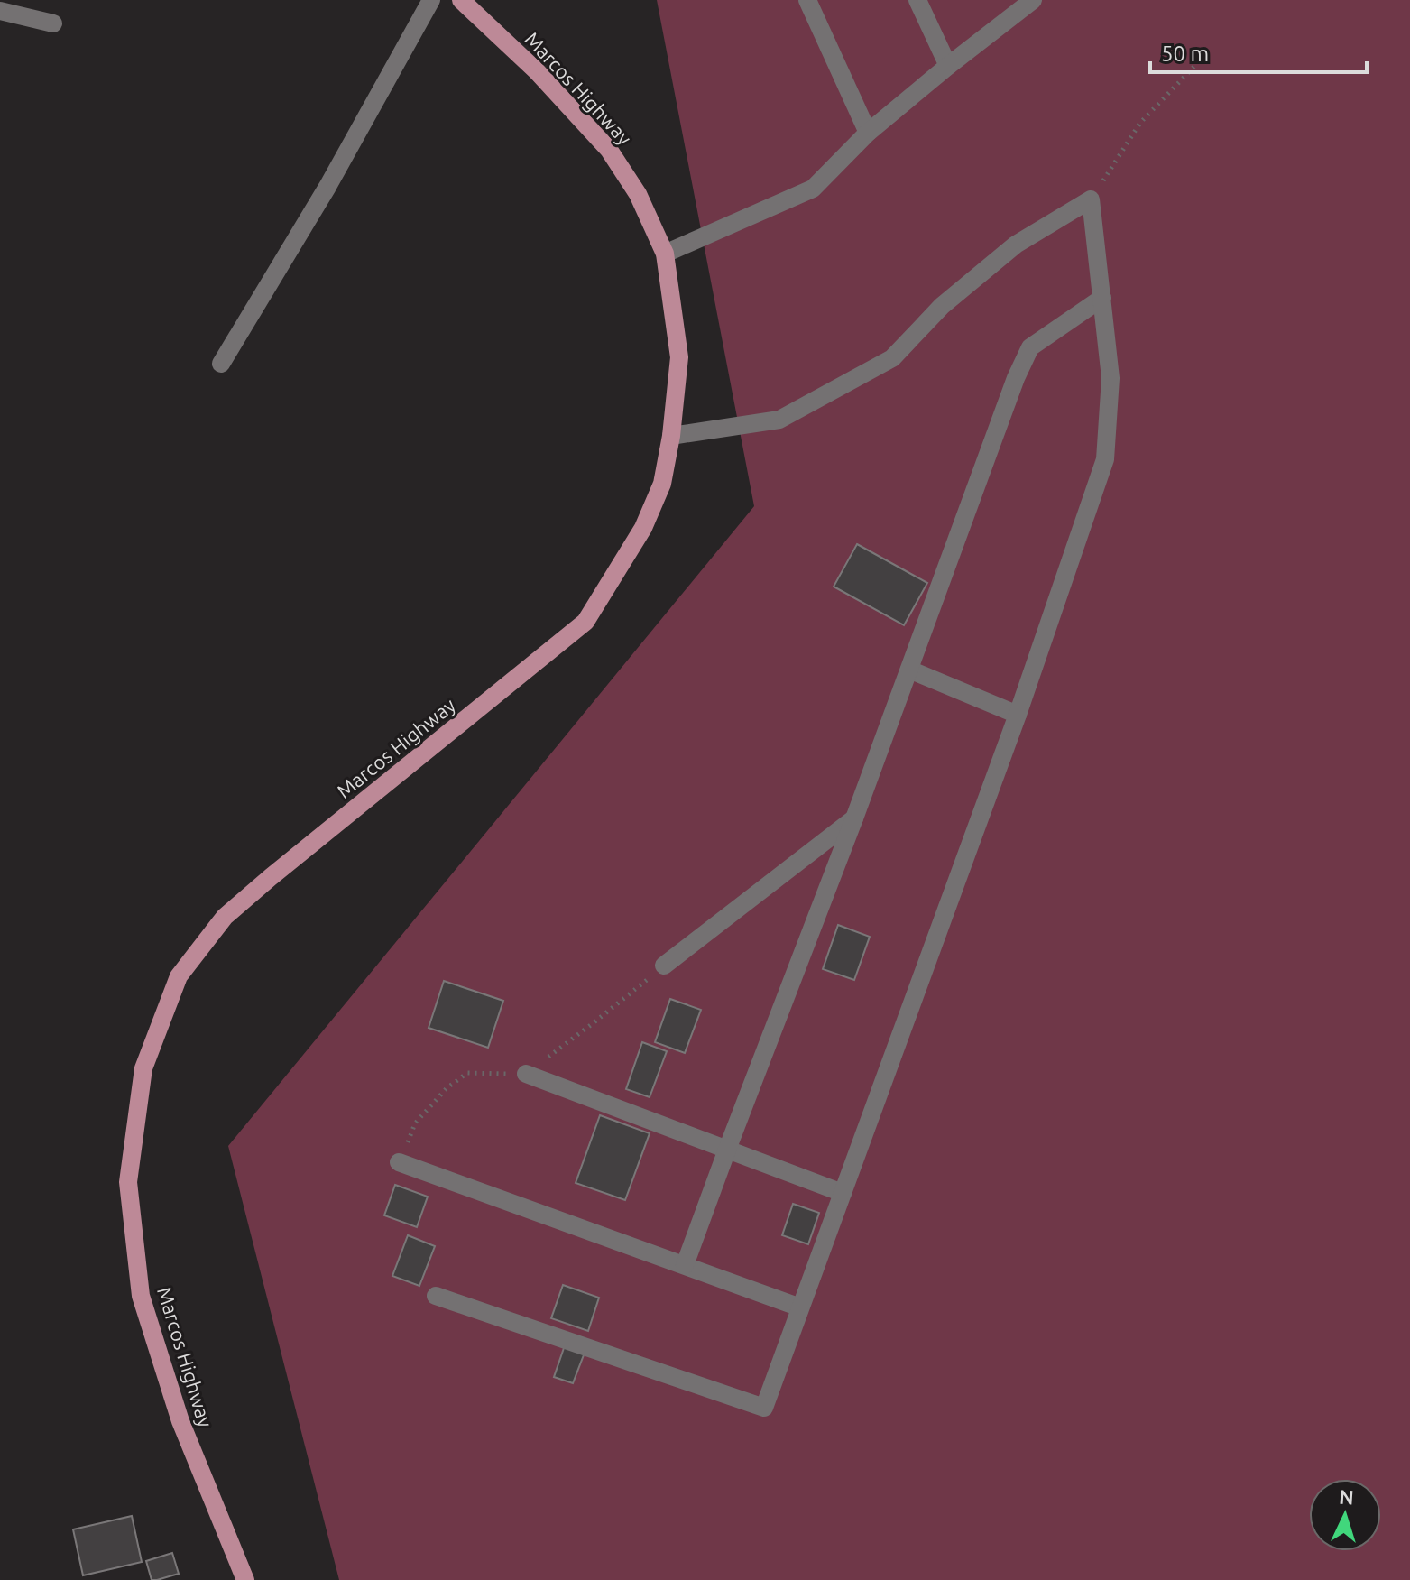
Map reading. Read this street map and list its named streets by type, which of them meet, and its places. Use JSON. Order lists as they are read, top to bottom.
{
  "streets": {
    "main road": ["Marcos Highway"]
  },
  "scale_bar": "50 m",
  "north": "top"
}
